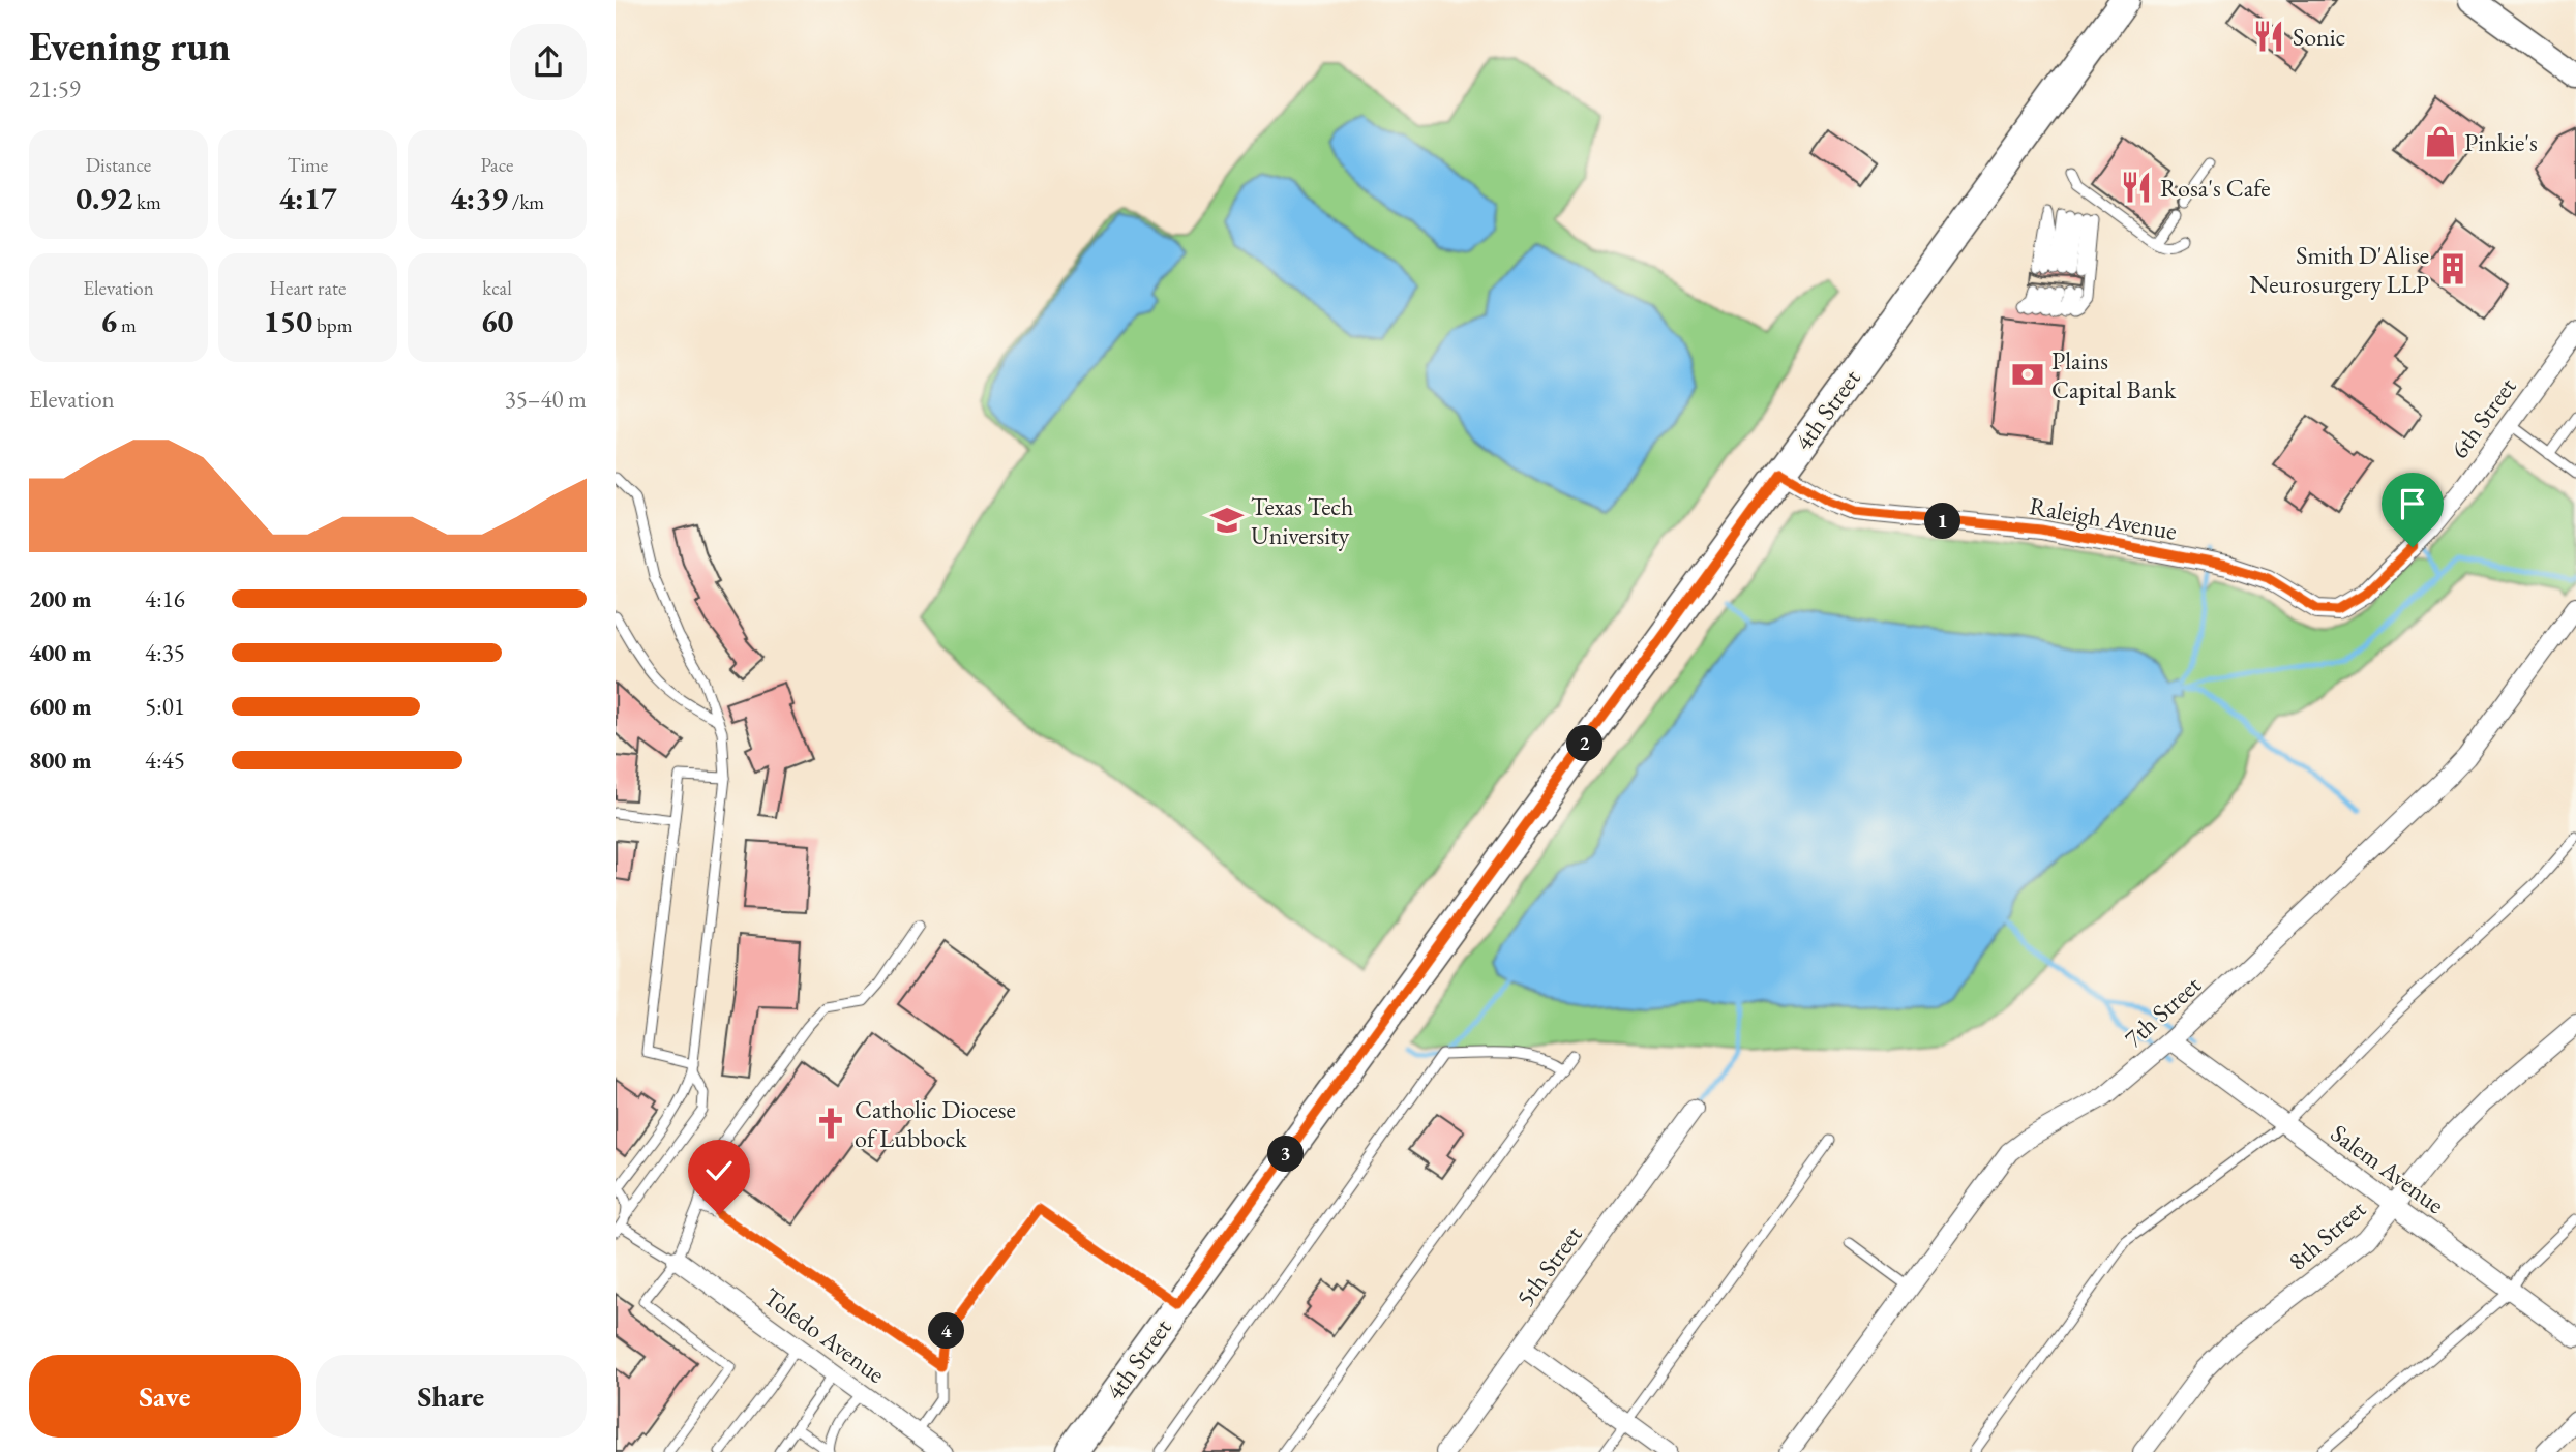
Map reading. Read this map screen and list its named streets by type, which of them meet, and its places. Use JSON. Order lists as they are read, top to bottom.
{
  "streets": {
    "main road": ["4th Street"],
    "street": [
      "6th Street",
      "Raleigh Avenue",
      "7th Street",
      "Salem Avenue",
      "8th Street",
      "5th Street",
      "Toledo Avenue"
    ]
  },
  "crossings": [
    ["4th Street", "Raleigh Avenue"],
    ["6th Street", "Raleigh Avenue"],
    ["7th Street", "Salem Avenue"],
    ["Salem Avenue", "8th Street"]
  ],
  "places": {
    "restaurant": ["Sonic", "Rosa's Cafe"],
    "shop": ["Pinkie's"],
    "building": ["Smith D'Alise Neurosurgery LLP"],
    "bank": ["Plains Capital Bank"],
    "school or university": ["Texas Tech University"],
    "church": ["Catholic Diocese of Lubbock"]
  },
  "page": {
    "heading": ["Evening run", "21:59"],
    "stats": [
      ["Distance", "0.92 km"],
      ["Time", "4:17"],
      ["Pace", "4:39 /km"],
      ["Elevation", "6 m"],
      ["Heart rate", "150 bpm"],
      ["kcal", "60"]
    ],
    "chart": ["Elevation", "35–40 m"],
    "pins": [
      "1",
      "2",
      "3",
      "4"
    ],
    "list": [
      {
        "name": "200 m",
        "note": "4:16"
      },
      {
        "name": "400 m",
        "note": "4:35"
      },
      {
        "name": "600 m",
        "note": "5:01"
      },
      {
        "name": "800 m",
        "note": "4:45"
      }
    ],
    "buttons": ["Save", "Share"]
  }
}
